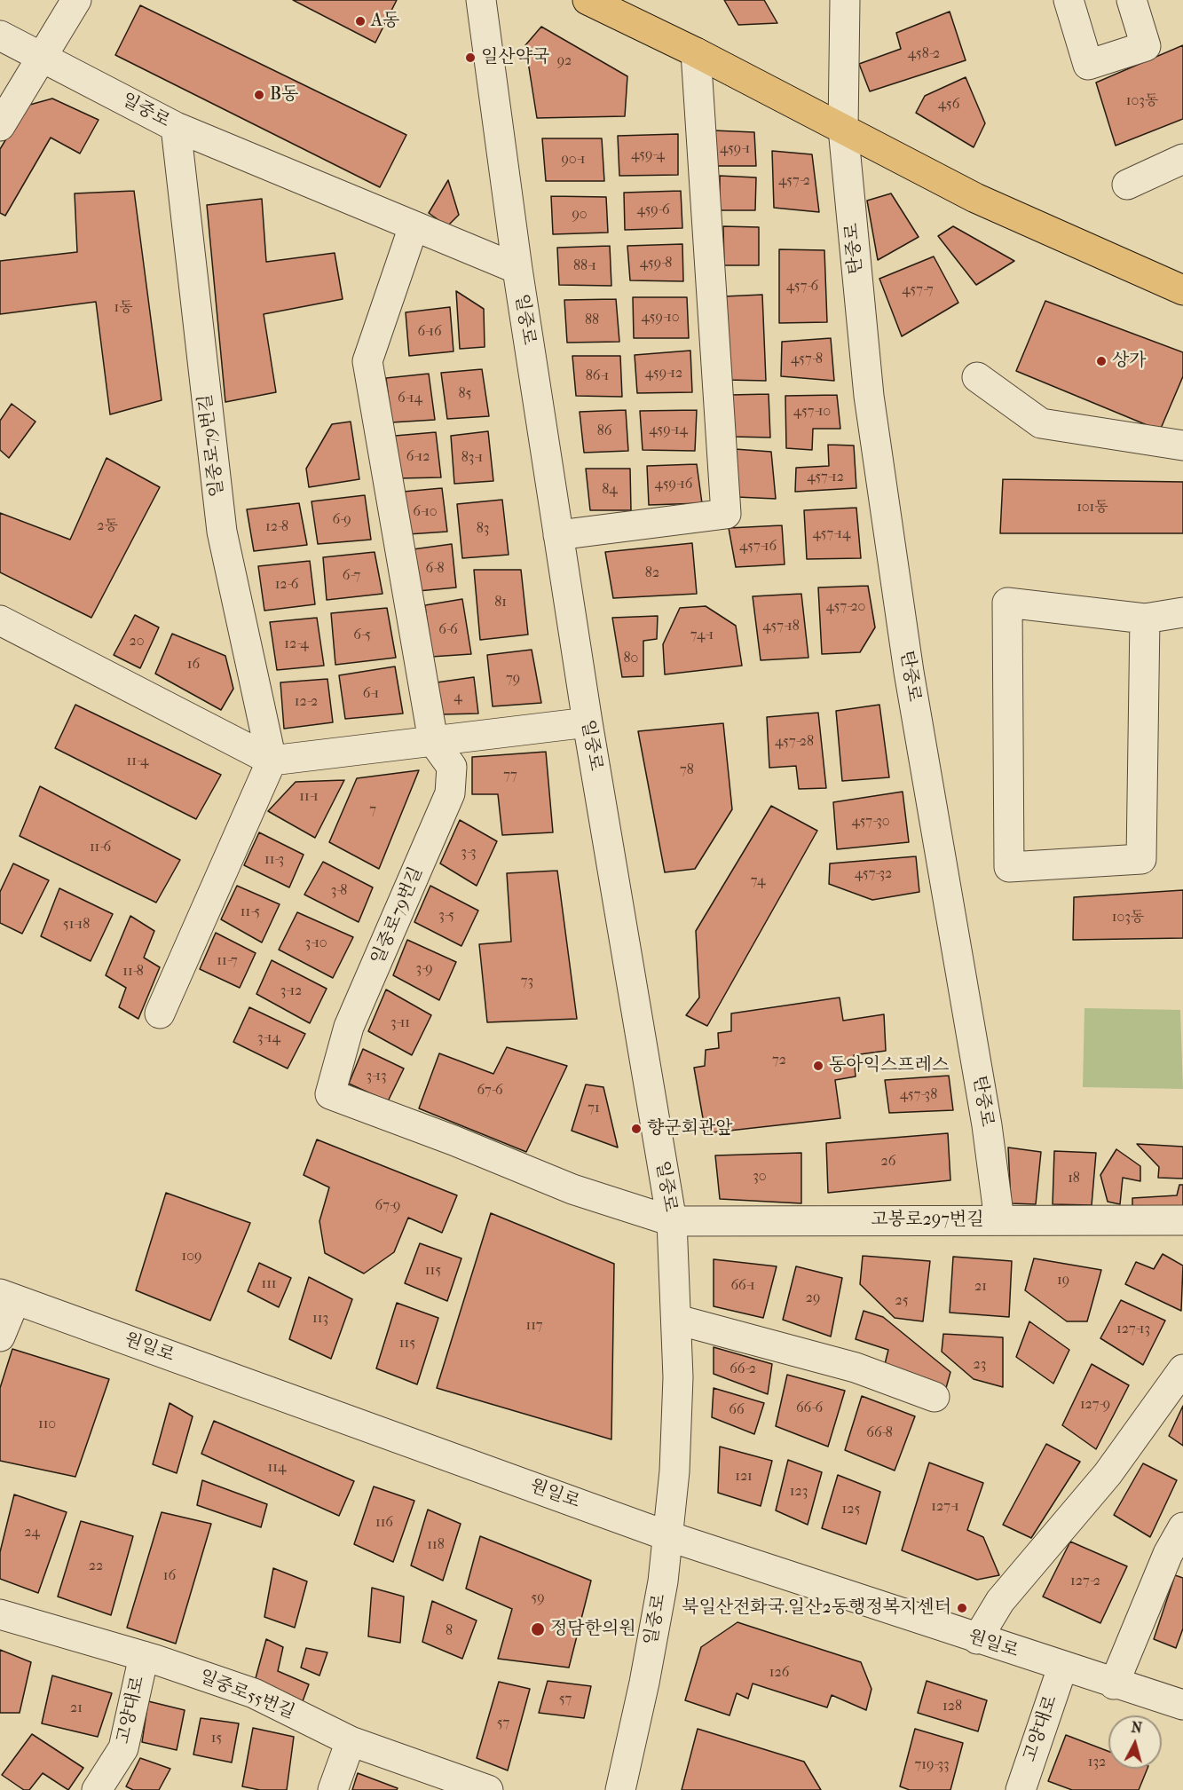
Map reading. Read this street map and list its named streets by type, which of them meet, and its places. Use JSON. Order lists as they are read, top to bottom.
{
  "streets": {
    "street": [
      "일중로",
      "탄중로",
      "일중로79번길",
      "고봉로297번길",
      "원일로",
      "일중로55번길",
      "고양대로"
    ]
  },
  "crossings": [
    ["일중로", "일중로79번길"],
    ["일중로", "고봉로297번길"],
    ["일중로", "원일로"],
    ["탄중로", "고봉로297번길"],
    ["원일로", "고양대로"],
    ["일중로55번길", "고양대로"]
  ],
  "places": [
    "A동",
    "일산약국",
    "B동",
    "상가",
    "동아익스프레스",
    "향군회관앞",
    "북일산전화국.일산2동행정복지센터",
    "정담한의원"
  ],
  "house_numbers": [
    "458-2",
    "92",
    "103동",
    "456",
    "459-1",
    "459-4",
    "90-1",
    "457-2",
    "459-6",
    "90",
    "459-8",
    "88-1",
    "457-6",
    "457-7",
    "1동",
    "459-10",
    "88",
    "6-16",
    "457-8",
    "459-12",
    "86-1",
    "85",
    "6-14",
    "457-10",
    "459-14",
    "86",
    "6-12",
    "83-1",
    "457-12",
    "459-16",
    "84",
    "101동",
    "6-10",
    "6-9",
    "2동",
    "12-8",
    "83",
    "457-14",
    "457-16",
    "6-8",
    "82",
    "6-7",
    "12-6",
    "81",
    "457-20",
    "457-18",
    "6-6",
    "6-5",
    "74-1",
    "20",
    "12-4",
    "80",
    "16",
    "79",
    "6-1",
    "4",
    "12-2",
    "457-28",
    "11-4",
    "78",
    "77",
    "11-1",
    "7",
    "457-30",
    "11-6",
    "3-3",
    "11-3",
    "457-32",
    "74",
    "3-8",
    "11-5",
    "3-5",
    "103동",
    "51-18",
    "3-10",
    "11-7",
    "3-9",
    "11-8",
    "73",
    "3-12",
    "3-11",
    "3-14",
    "72",
    "3-13",
    "67-6",
    "457-38",
    "71",
    "26",
    "30",
    "18",
    "67-9",
    "109",
    "115",
    "19",
    "111",
    "66-1",
    "21",
    "29",
    "25",
    "113",
    "117",
    "127-13",
    "115",
    "23",
    "66-2",
    "127-9",
    "66-6",
    "66",
    "110",
    "66-8",
    "114",
    "121",
    "123",
    "127-1",
    "125",
    "116",
    "24",
    "118",
    "22",
    "16",
    "127-2",
    "59",
    "8",
    "126",
    "57",
    "128",
    "21",
    "57",
    "15",
    "132",
    "719-33"
  ],
  "north": "top"
}
